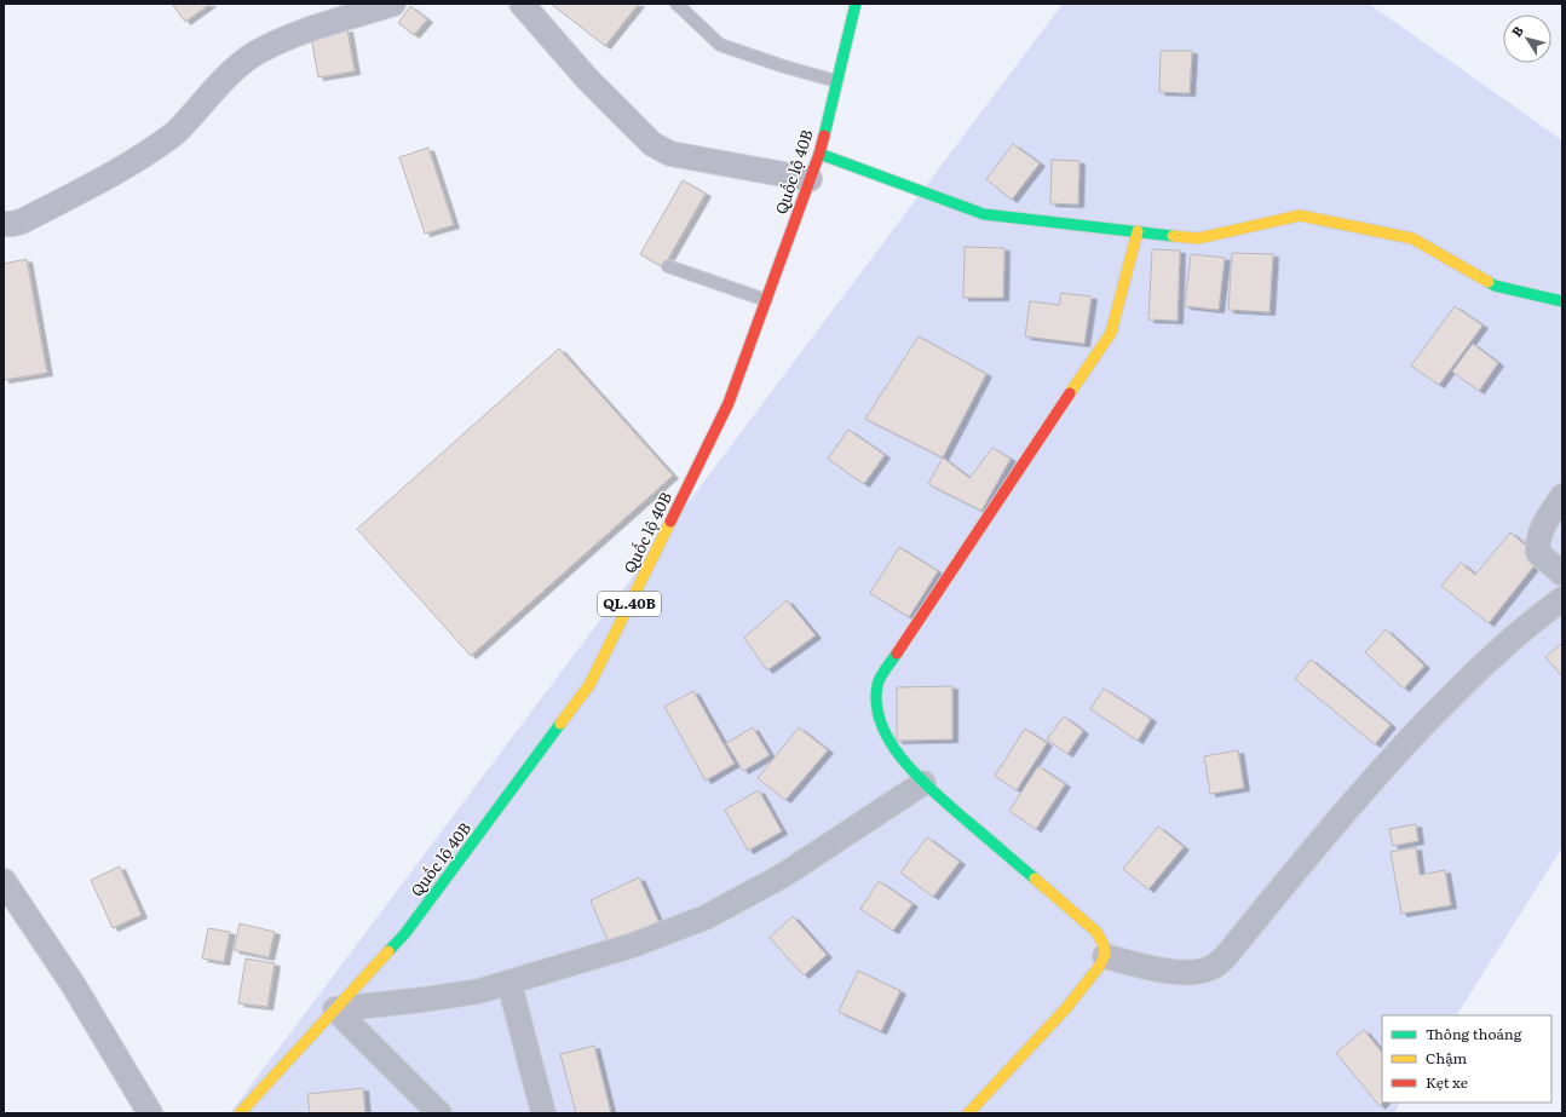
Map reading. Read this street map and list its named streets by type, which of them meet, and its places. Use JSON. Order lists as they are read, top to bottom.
{
  "streets": {
    "main road": ["Quốc lộ 40B", "QL.40B"]
  },
  "legend": ["Thông thoáng", "Chậm", "Kẹt xe"],
  "north": "top left"
}
